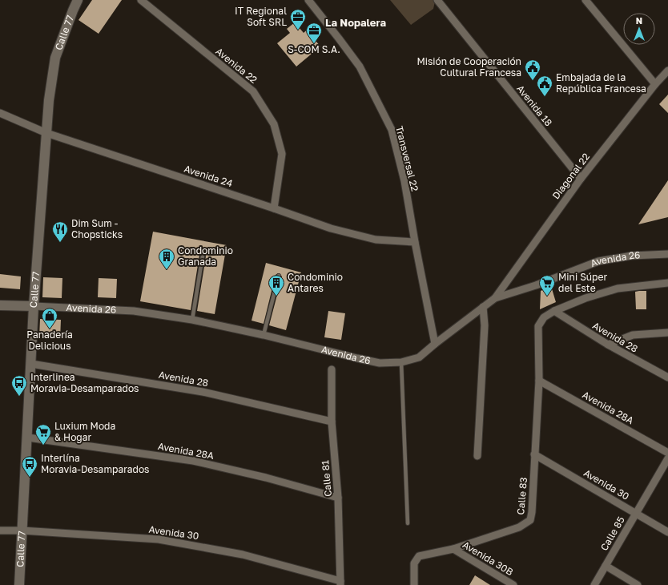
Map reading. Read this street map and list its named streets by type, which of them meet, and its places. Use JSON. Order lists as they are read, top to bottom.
{
  "streets": {
    "street": [
      "Calle 77",
      "Avenida 22",
      "Avenida 18",
      "Transversal 22",
      "Avenida 24",
      "Diagonal 22",
      "Avenida 26",
      "Avenida 28",
      "Avenida 28A",
      "Calle 81",
      "Avenida 30",
      "Calle 83",
      "Calle 85",
      "Avenida 30B"
    ]
  },
  "crossings": [
    ["Calle 77", "Avenida 24"],
    ["Calle 77", "Avenida 26"],
    ["Calle 77", "Avenida 28"],
    ["Calle 77", "Avenida 28A"],
    ["Calle 77", "Avenida 30"],
    ["Avenida 22", "Avenida 24"],
    ["Avenida 18", "Diagonal 22"],
    ["Transversal 22", "Avenida 24"],
    ["Transversal 22", "Avenida 26"],
    ["Diagonal 22", "Avenida 26"],
    ["Avenida 28", "Calle 81"],
    ["Avenida 28", "Calle 83"],
    ["Avenida 28A", "Calle 81"],
    ["Avenida 28A", "Calle 83"],
    ["Calle 81", "Avenida 30"],
    ["Avenida 30", "Calle 83"],
    ["Avenida 30", "Calle 85"],
    ["Calle 83", "Avenida 30B"]
  ],
  "districts": ["La Nopalera"],
  "places": {
    "office": ["IT Regional Soft SRL", "S-COM S.A."],
    "public building": ["Misión de Cooperación Cultural Francesa", "Embajada de la República Francesa"],
    "restaurant": ["Dim Sum - Chopsticks"],
    "building": ["Condominio Granada", "Condominio Antares"],
    "supermarket": ["Mini Súper del Este", "Luxium Moda & Hogar"],
    "shop": ["Panadería Delicious"],
    "bus stop": ["Interlinea Moravia-Desamparados", "Interlína Moravia-Desamparados"]
  },
  "north": "top"
}
